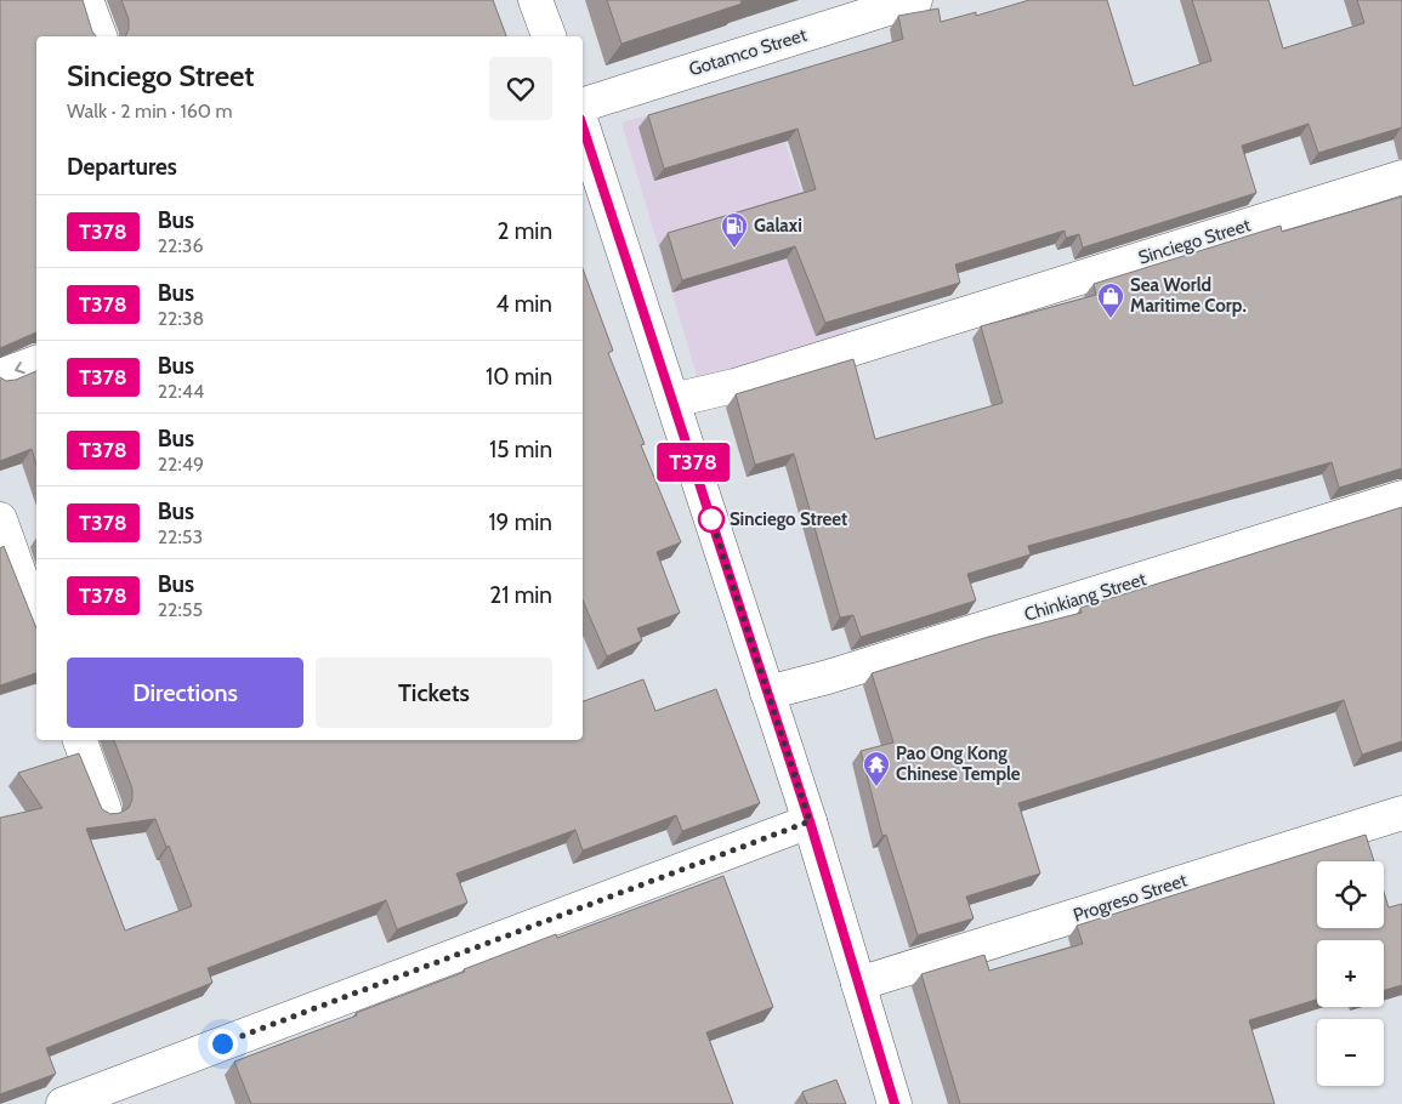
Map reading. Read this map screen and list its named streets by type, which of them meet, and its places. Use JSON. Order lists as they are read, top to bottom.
{
  "streets": {
    "street": [
      "Gotamco Street",
      "Sinciego Street",
      "Chinkiang Street",
      "Progreso Street"
    ]
  },
  "places": {
    "fuel station": ["Galaxi"],
    "shop": ["Sea World Maritime Corp."],
    "other": ["Sinciego Street"],
    "temple": ["Pao Ong Kong Chinese Temple"]
  },
  "lines": ["bus line T378"],
  "page": {
    "on_map": "T378",
    "heading": [
      ["Sinciego Street", "Walk · 2 min · 160 m"],
      "Departures"
    ],
    "list": [
      {
        "mark": "T378",
        "name": "Bus",
        "note": "22:36",
        "value": "2 min"
      },
      {
        "mark": "T378",
        "name": "Bus",
        "note": "22:38",
        "value": "4 min"
      },
      {
        "mark": "T378",
        "name": "Bus",
        "note": "22:44",
        "value": "10 min"
      },
      {
        "mark": "T378",
        "name": "Bus",
        "note": "22:49",
        "value": "15 min"
      },
      {
        "mark": "T378",
        "name": "Bus",
        "note": "22:53",
        "value": "19 min"
      },
      {
        "mark": "T378",
        "name": "Bus",
        "note": "22:55",
        "value": "21 min"
      }
    ],
    "buttons": ["Directions", "Tickets"],
    "map_buttons": ["+", "−"]
  }
}
